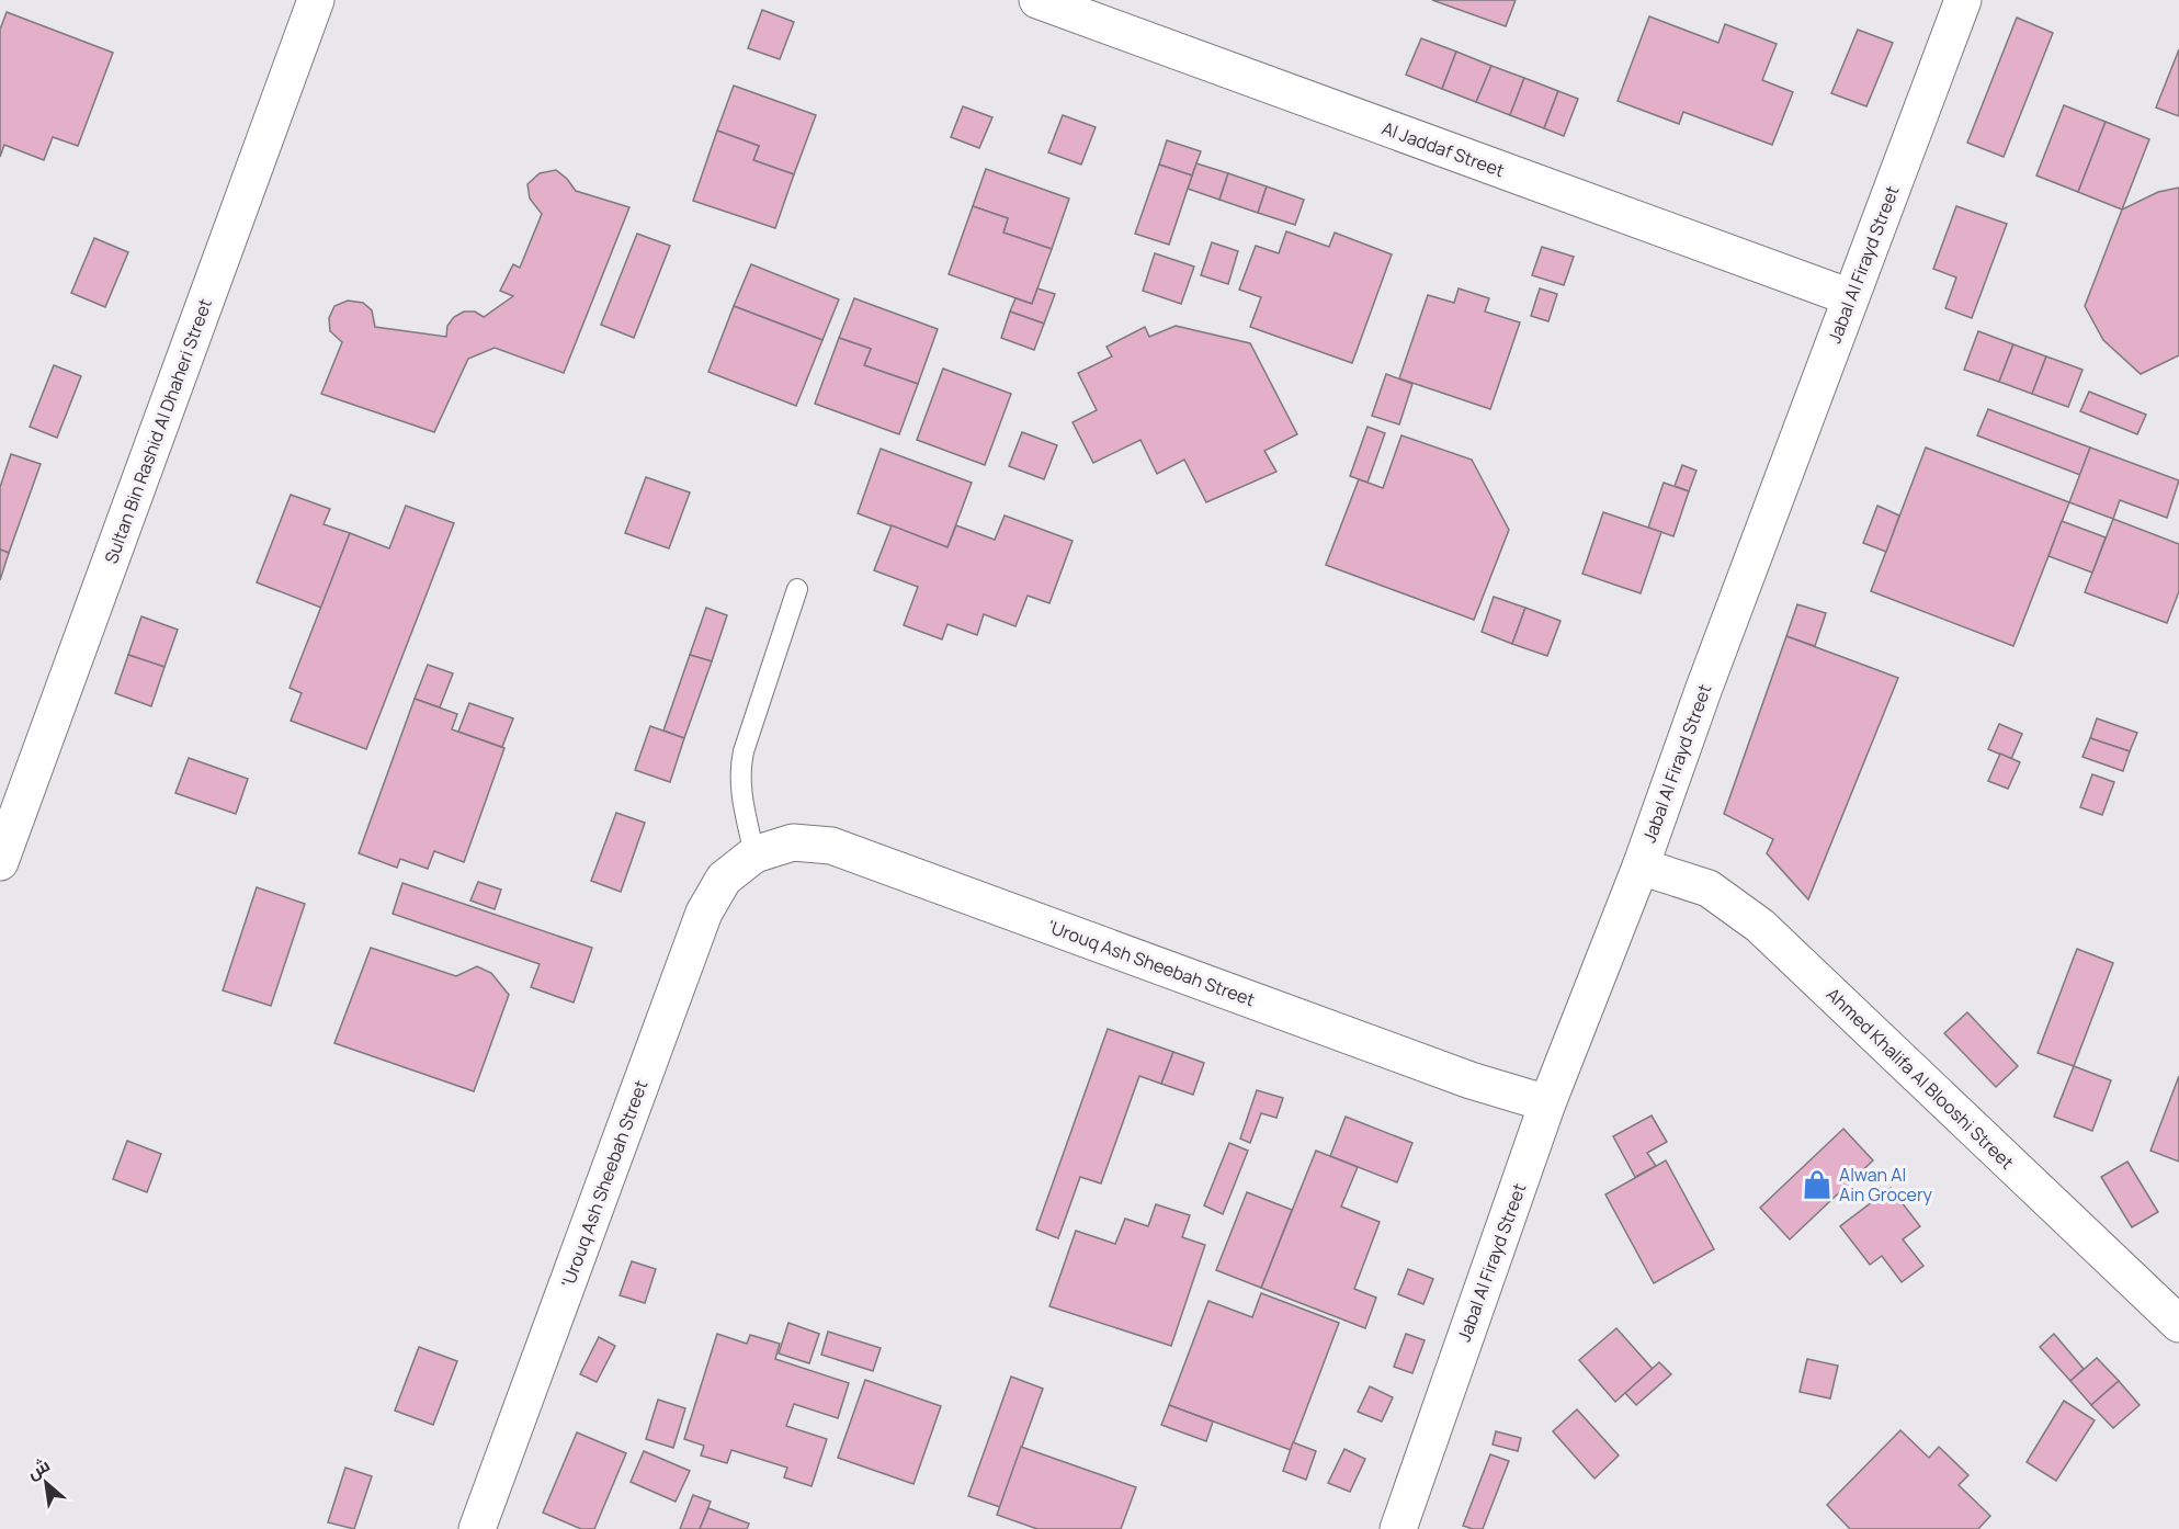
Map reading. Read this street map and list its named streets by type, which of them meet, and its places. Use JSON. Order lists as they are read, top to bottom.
{
  "streets": {
    "street": [
      "Al Jaddaf Street",
      "Jabal Al Firayd Street",
      "Sultan Bin Rashid Al Dhaheri Street",
      "'Urouq Ash Sheebah Street",
      "Ahmed Khalifa Al Blooshi Street"
    ]
  },
  "crossings": [
    ["Al Jaddaf Street", "Jabal Al Firayd Street"],
    ["Jabal Al Firayd Street", "'Urouq Ash Sheebah Street"],
    ["Jabal Al Firayd Street", "Ahmed Khalifa Al Blooshi Street"]
  ],
  "places": {
    "shop": ["Alwan Al Ain Grocery"]
  },
  "north": "top left"
}
